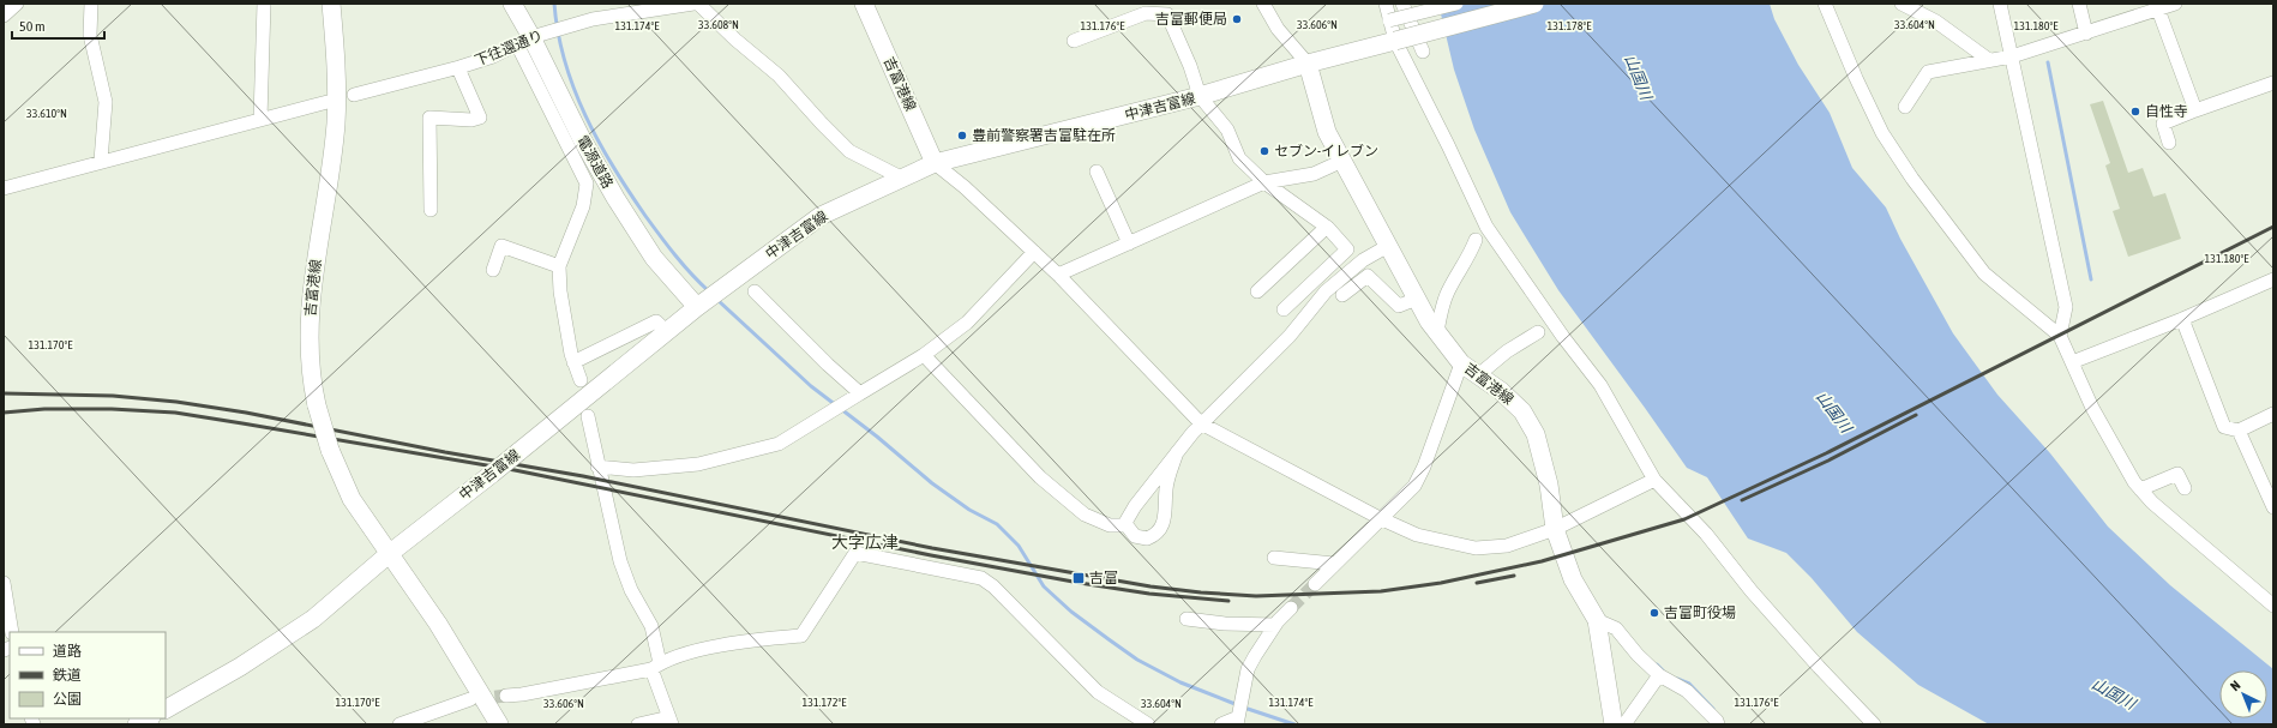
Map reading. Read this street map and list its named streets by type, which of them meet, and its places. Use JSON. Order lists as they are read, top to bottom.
{
  "streets": {
    "main road": ["吉富港線", "中津吉富線", "電源道路"],
    "street": ["下往還通り"]
  },
  "crossings": [
    ["下往還通り", "電源道路"],
    ["吉富港線", "中津吉富線"],
    ["中津吉富線", "電源道路"]
  ],
  "districts": ["大字広津"],
  "water": ["山国川"],
  "places": {
    "other": [
      "吉富郵便局",
      "自性寺",
      "豊前警察署吉富駐在所",
      "セブン-イレブン",
      "吉富町役場"
    ],
    "transit": ["吉富"]
  },
  "legend": ["道路", "鉄道", "公園"],
  "scale_bar": "50 m",
  "north": "top left",
  "coordinates": [
    "33.608°N",
    "33.606°N",
    "33.604°N",
    "131.174°E",
    "131.176°E",
    "131.178°E",
    "131.180°E",
    "33.610°N",
    "131.170°E",
    "131.172°E"
  ]
}
